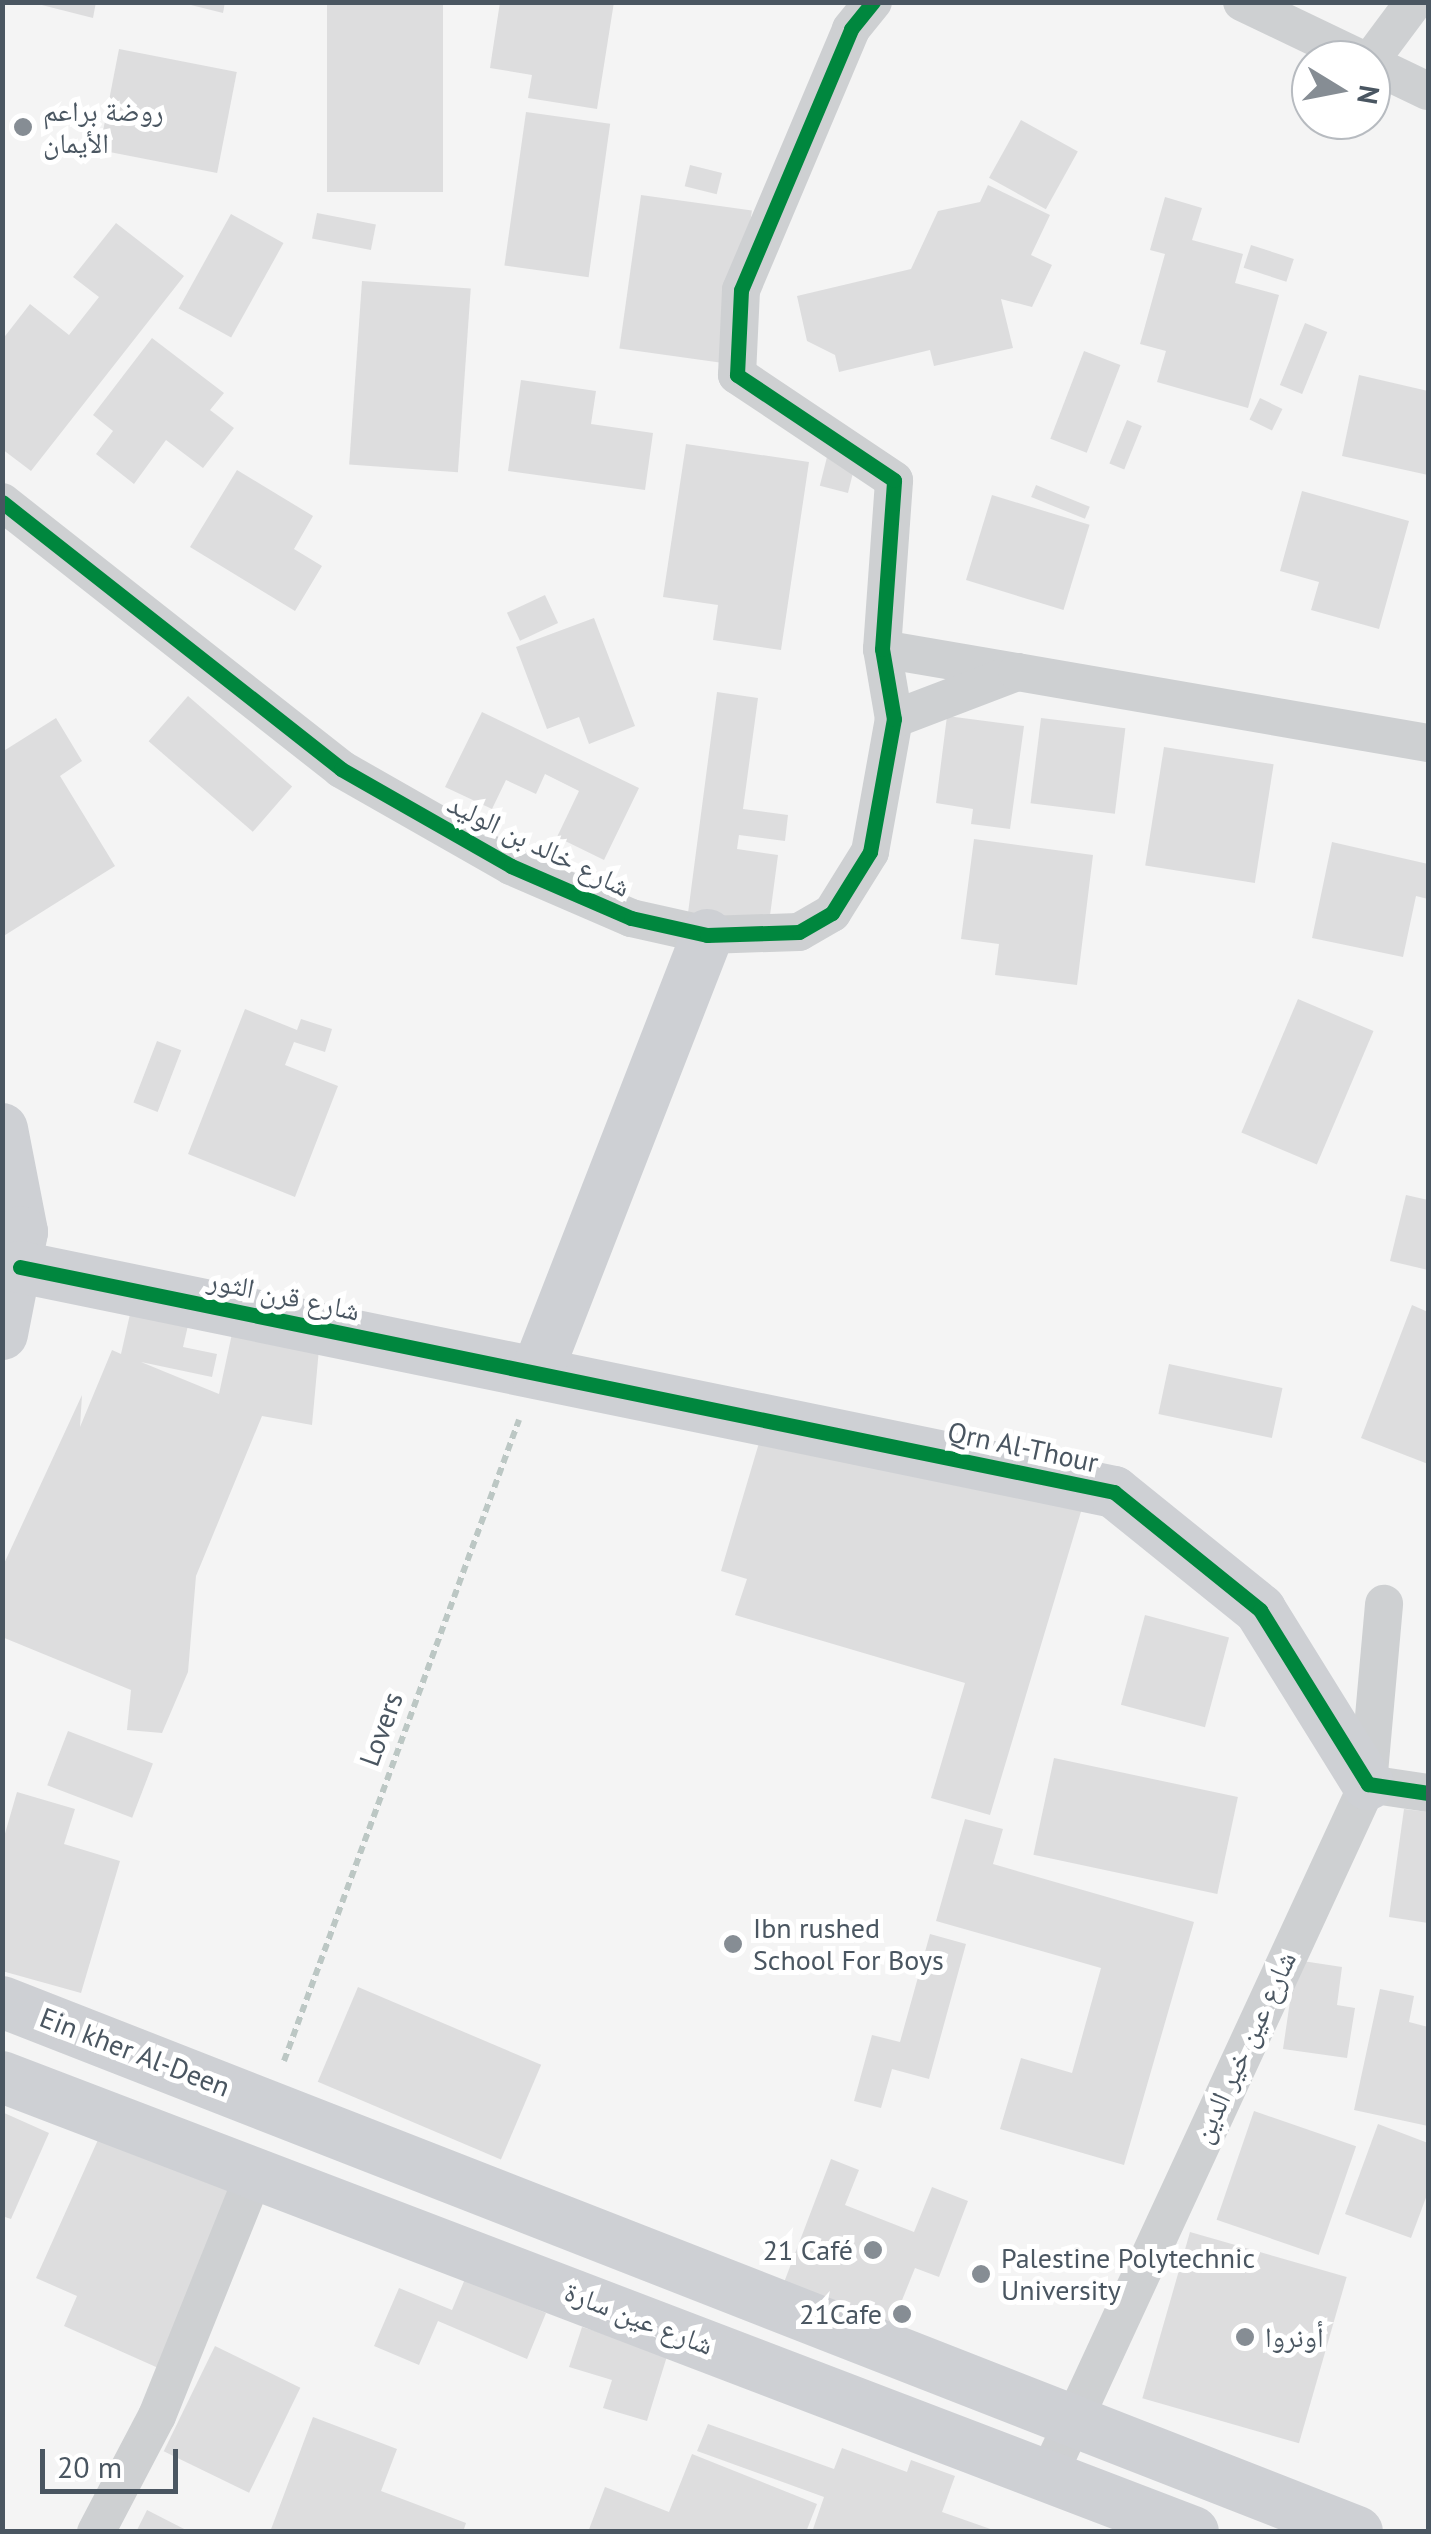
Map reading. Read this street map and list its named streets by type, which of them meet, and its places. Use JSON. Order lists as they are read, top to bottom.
{
  "streets": {
    "main road": [
      "شارع قرن الثور",
      "Qrn Al-Thour",
      "Ein kher Al-Deen",
      "شارع عين سارة"
    ],
    "street": ["شارع خالد بن الوليد", "شارع عين خير الدين"],
    "path": ["Lovers"]
  },
  "crossings": [
    ["شارع قرن الثور", "Qrn Al-Thour"],
    ["شارع قرن الثور", "Lovers"],
    ["Qrn Al-Thour", "Lovers"],
    ["Qrn Al-Thour", "شارع عين خير الدين"],
    ["Lovers", "Ein kher Al-Deen"],
    ["شارع عين خير الدين", "شارع عين سارة"]
  ],
  "places": [
    "روضة براعم الأيمان",
    "Ibn rushed School For Boys",
    "21 Café",
    "Palestine Polytechnic University",
    "21Cafe",
    "أونروا"
  ],
  "scale_bar": "20 m",
  "north": "right"
}
